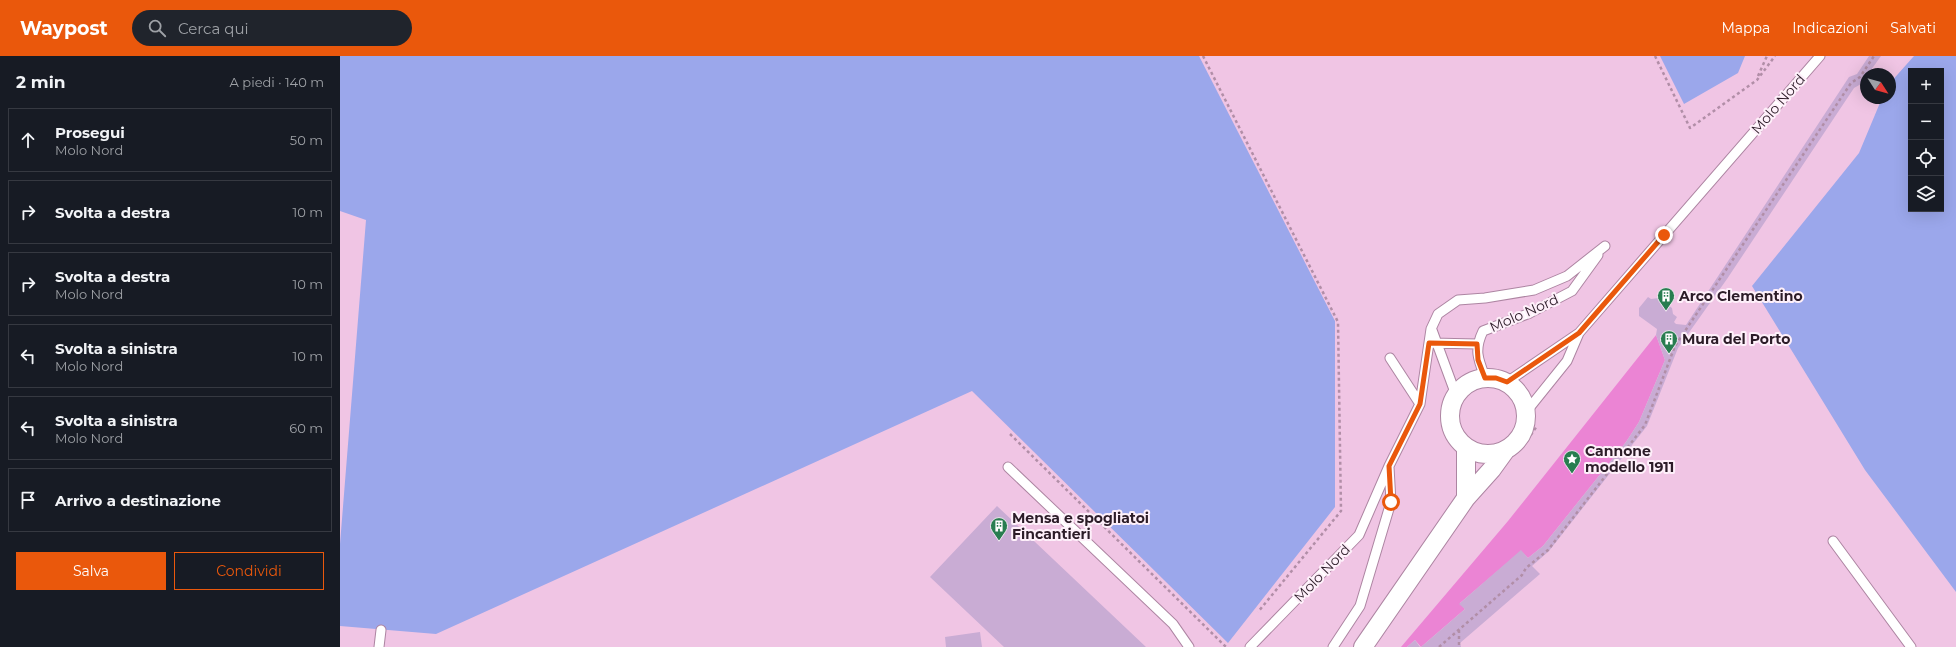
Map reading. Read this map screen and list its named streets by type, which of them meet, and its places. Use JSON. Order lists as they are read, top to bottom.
{
  "streets": {
    "street": ["Molo Nord"]
  },
  "places": {
    "building": ["Arco Clementino", "Mura del Porto", "Mensa e spogliatoi Fincantieri"],
    "place": ["Cannone modello 1911"]
  },
  "north": "bottom right",
  "page": {
    "header": "Waypost",
    "search": "Cerca qui",
    "nav": ["Mappa", "Indicazioni", "Salvati"],
    "heading": ["2 min", "A piedi · 140 m"],
    "map_buttons": ["+", "−"],
    "list": [
      ["Prosegui", "Molo Nord", "50 m"],
      ["Svolta a destra", "10 m"],
      ["Svolta a destra", "Molo Nord", "10 m"],
      ["Svolta a sinistra", "Molo Nord", "10 m"],
      ["Svolta a sinistra", "Molo Nord", "60 m"],
      "Arrivo a destinazione"
    ],
    "buttons": ["Salva", "Condividi"]
  }
}
